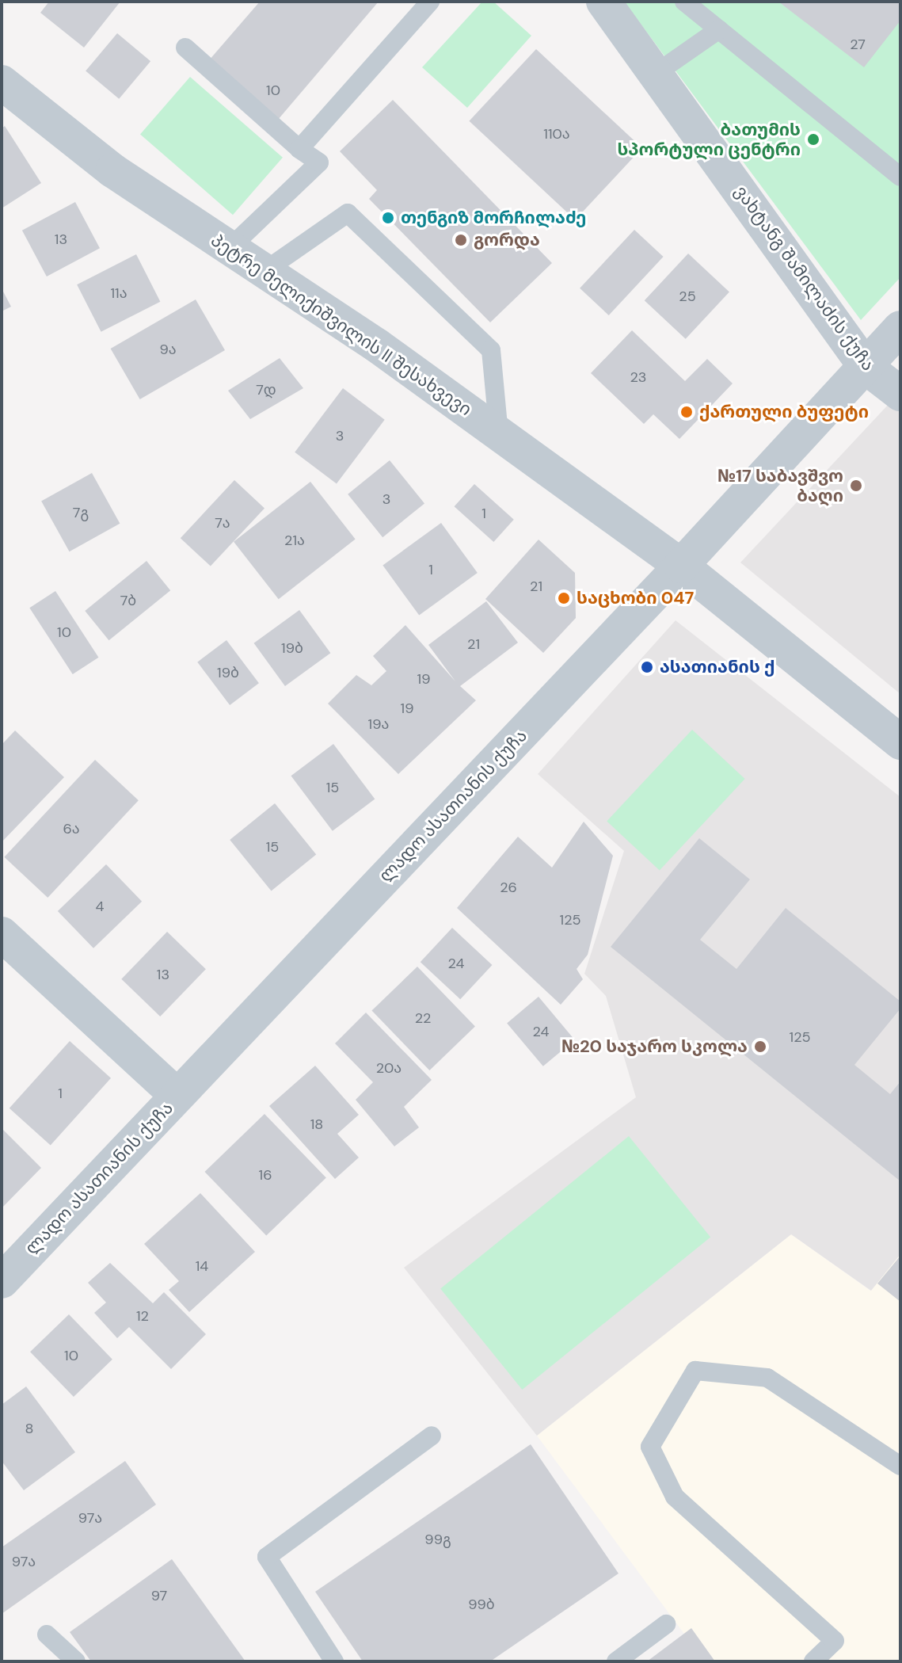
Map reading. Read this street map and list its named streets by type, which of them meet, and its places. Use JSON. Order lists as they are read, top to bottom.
{
  "streets": {
    "street": ["ვახტანგ შამილაძის ქუჩა", "პეტრე მელიქიშვილის II შესახვევი", "ლადო ასათიანის ქუჩა"]
  },
  "crossings": [
    ["ვახტანგ შამილაძის ქუჩა", "ლადო ასათიანის ქუჩა"],
    ["პეტრე მელიქიშვილის II შესახვევი", "ლადო ასათიანის ქუჩა"]
  ],
  "places": [
    "ბათუმის სპორტული ცენტრი",
    "თენგიზ მორჩილაძე",
    "გორდა",
    "ქართული ბუფეტი",
    "№17 საბავშვო ბაღი",
    "საცხობი 047",
    "ასათიანის ქ",
    "№20 საჯარო სკოლა"
  ],
  "house_numbers": [
    "27",
    "10",
    "110ა",
    "13",
    "11ა",
    "25",
    "9ა",
    "23",
    "7დ",
    "3",
    "3",
    "7გ",
    "1",
    "7ა",
    "21ა",
    "1",
    "21",
    "7ბ",
    "10",
    "21",
    "19ბ",
    "19ბ",
    "19",
    "19",
    "19ა",
    "15",
    "6ა",
    "15",
    "26",
    "4",
    "125",
    "24",
    "13",
    "22",
    "24",
    "125",
    "20ა",
    "1",
    "18",
    "16",
    "14",
    "12",
    "10",
    "8",
    "97ა",
    "99გ",
    "97ა",
    "97",
    "99ბ"
  ]
}
